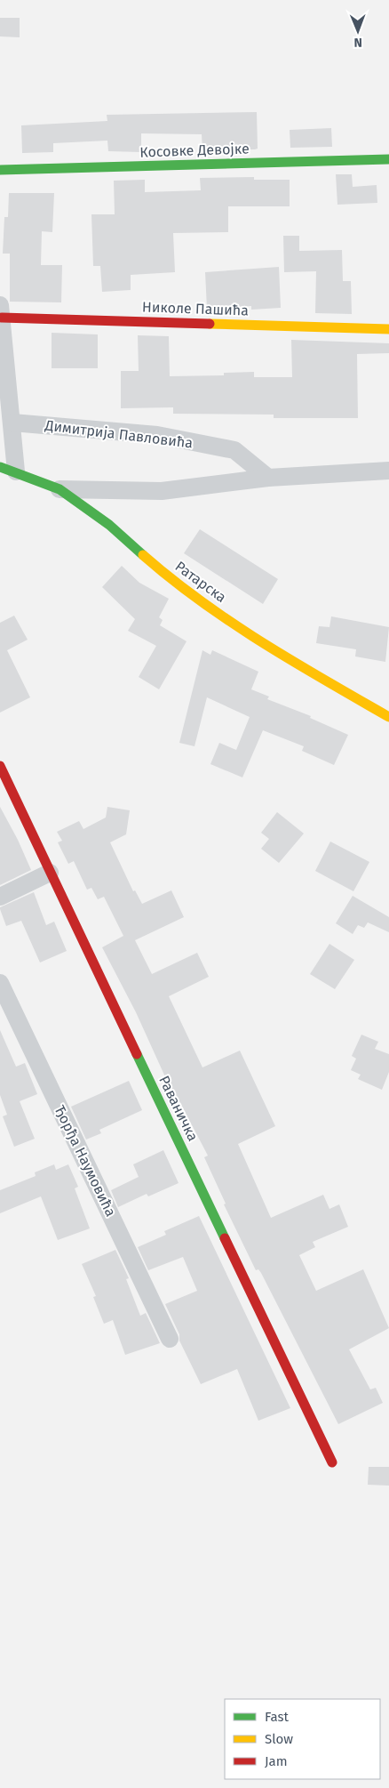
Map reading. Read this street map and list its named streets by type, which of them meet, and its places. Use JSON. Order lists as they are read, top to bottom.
{
  "streets": {
    "street": [
      "Косовке Девојке",
      "Николе Пашића",
      "Димитрија Павловића",
      "Ратарска",
      "Раваничка",
      "Ђорђа Наумовића"
    ]
  },
  "legend": ["Fast", "Slow", "Jam"],
  "north": "bottom"
}
